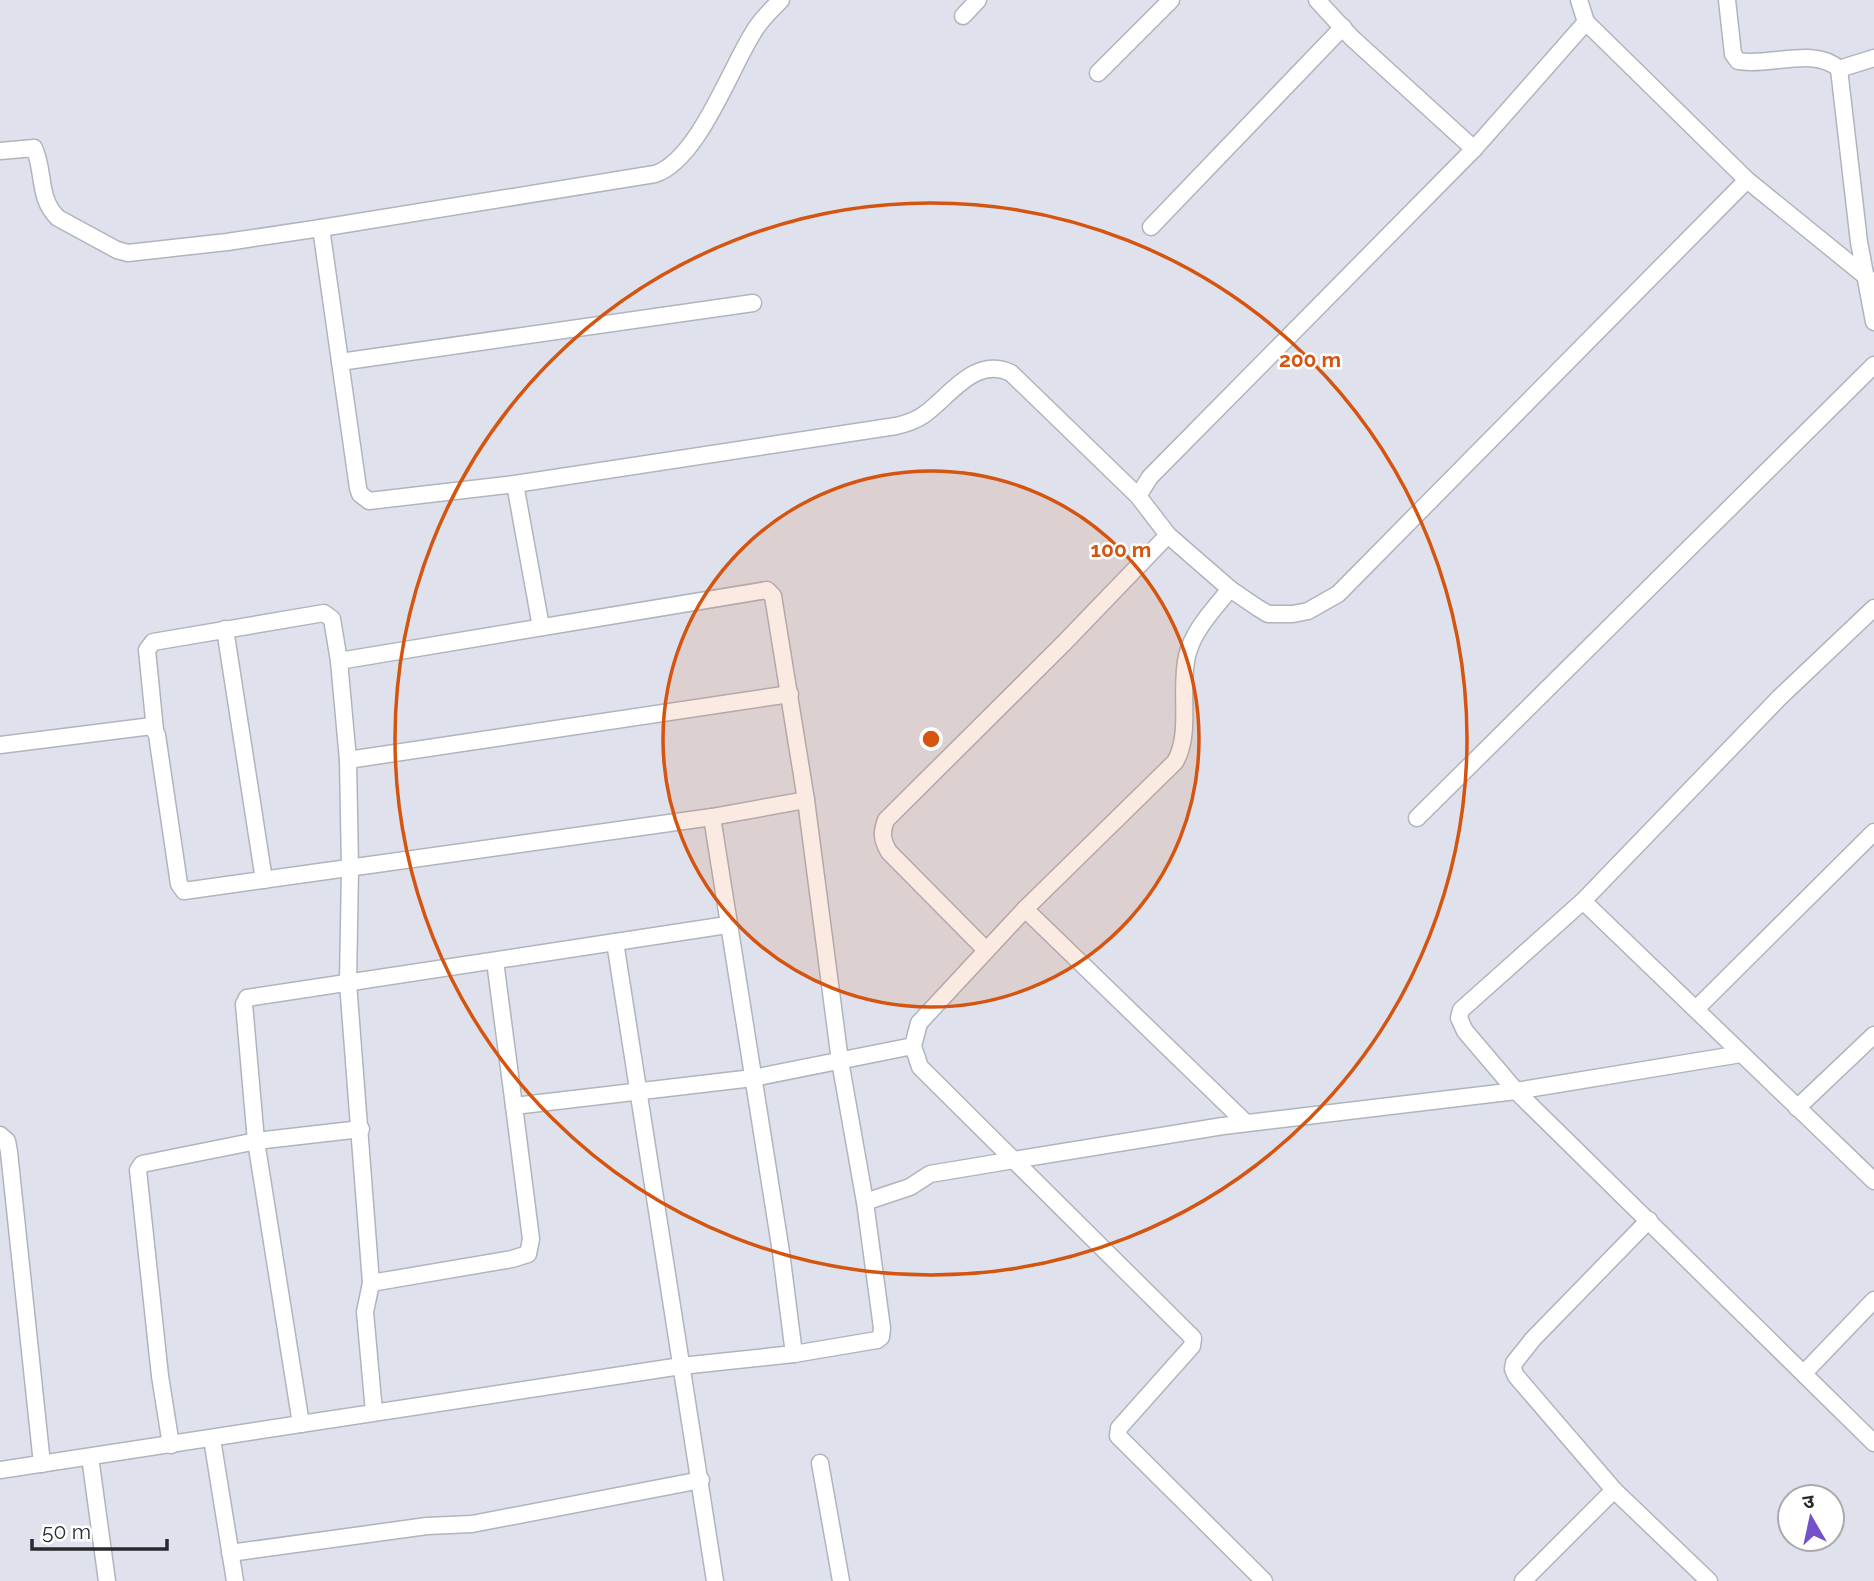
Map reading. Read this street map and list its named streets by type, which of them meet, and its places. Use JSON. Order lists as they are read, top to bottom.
{
  "scale_bar": "50 m",
  "north": "top",
  "rings": ["200 m", "100 m"]
}
